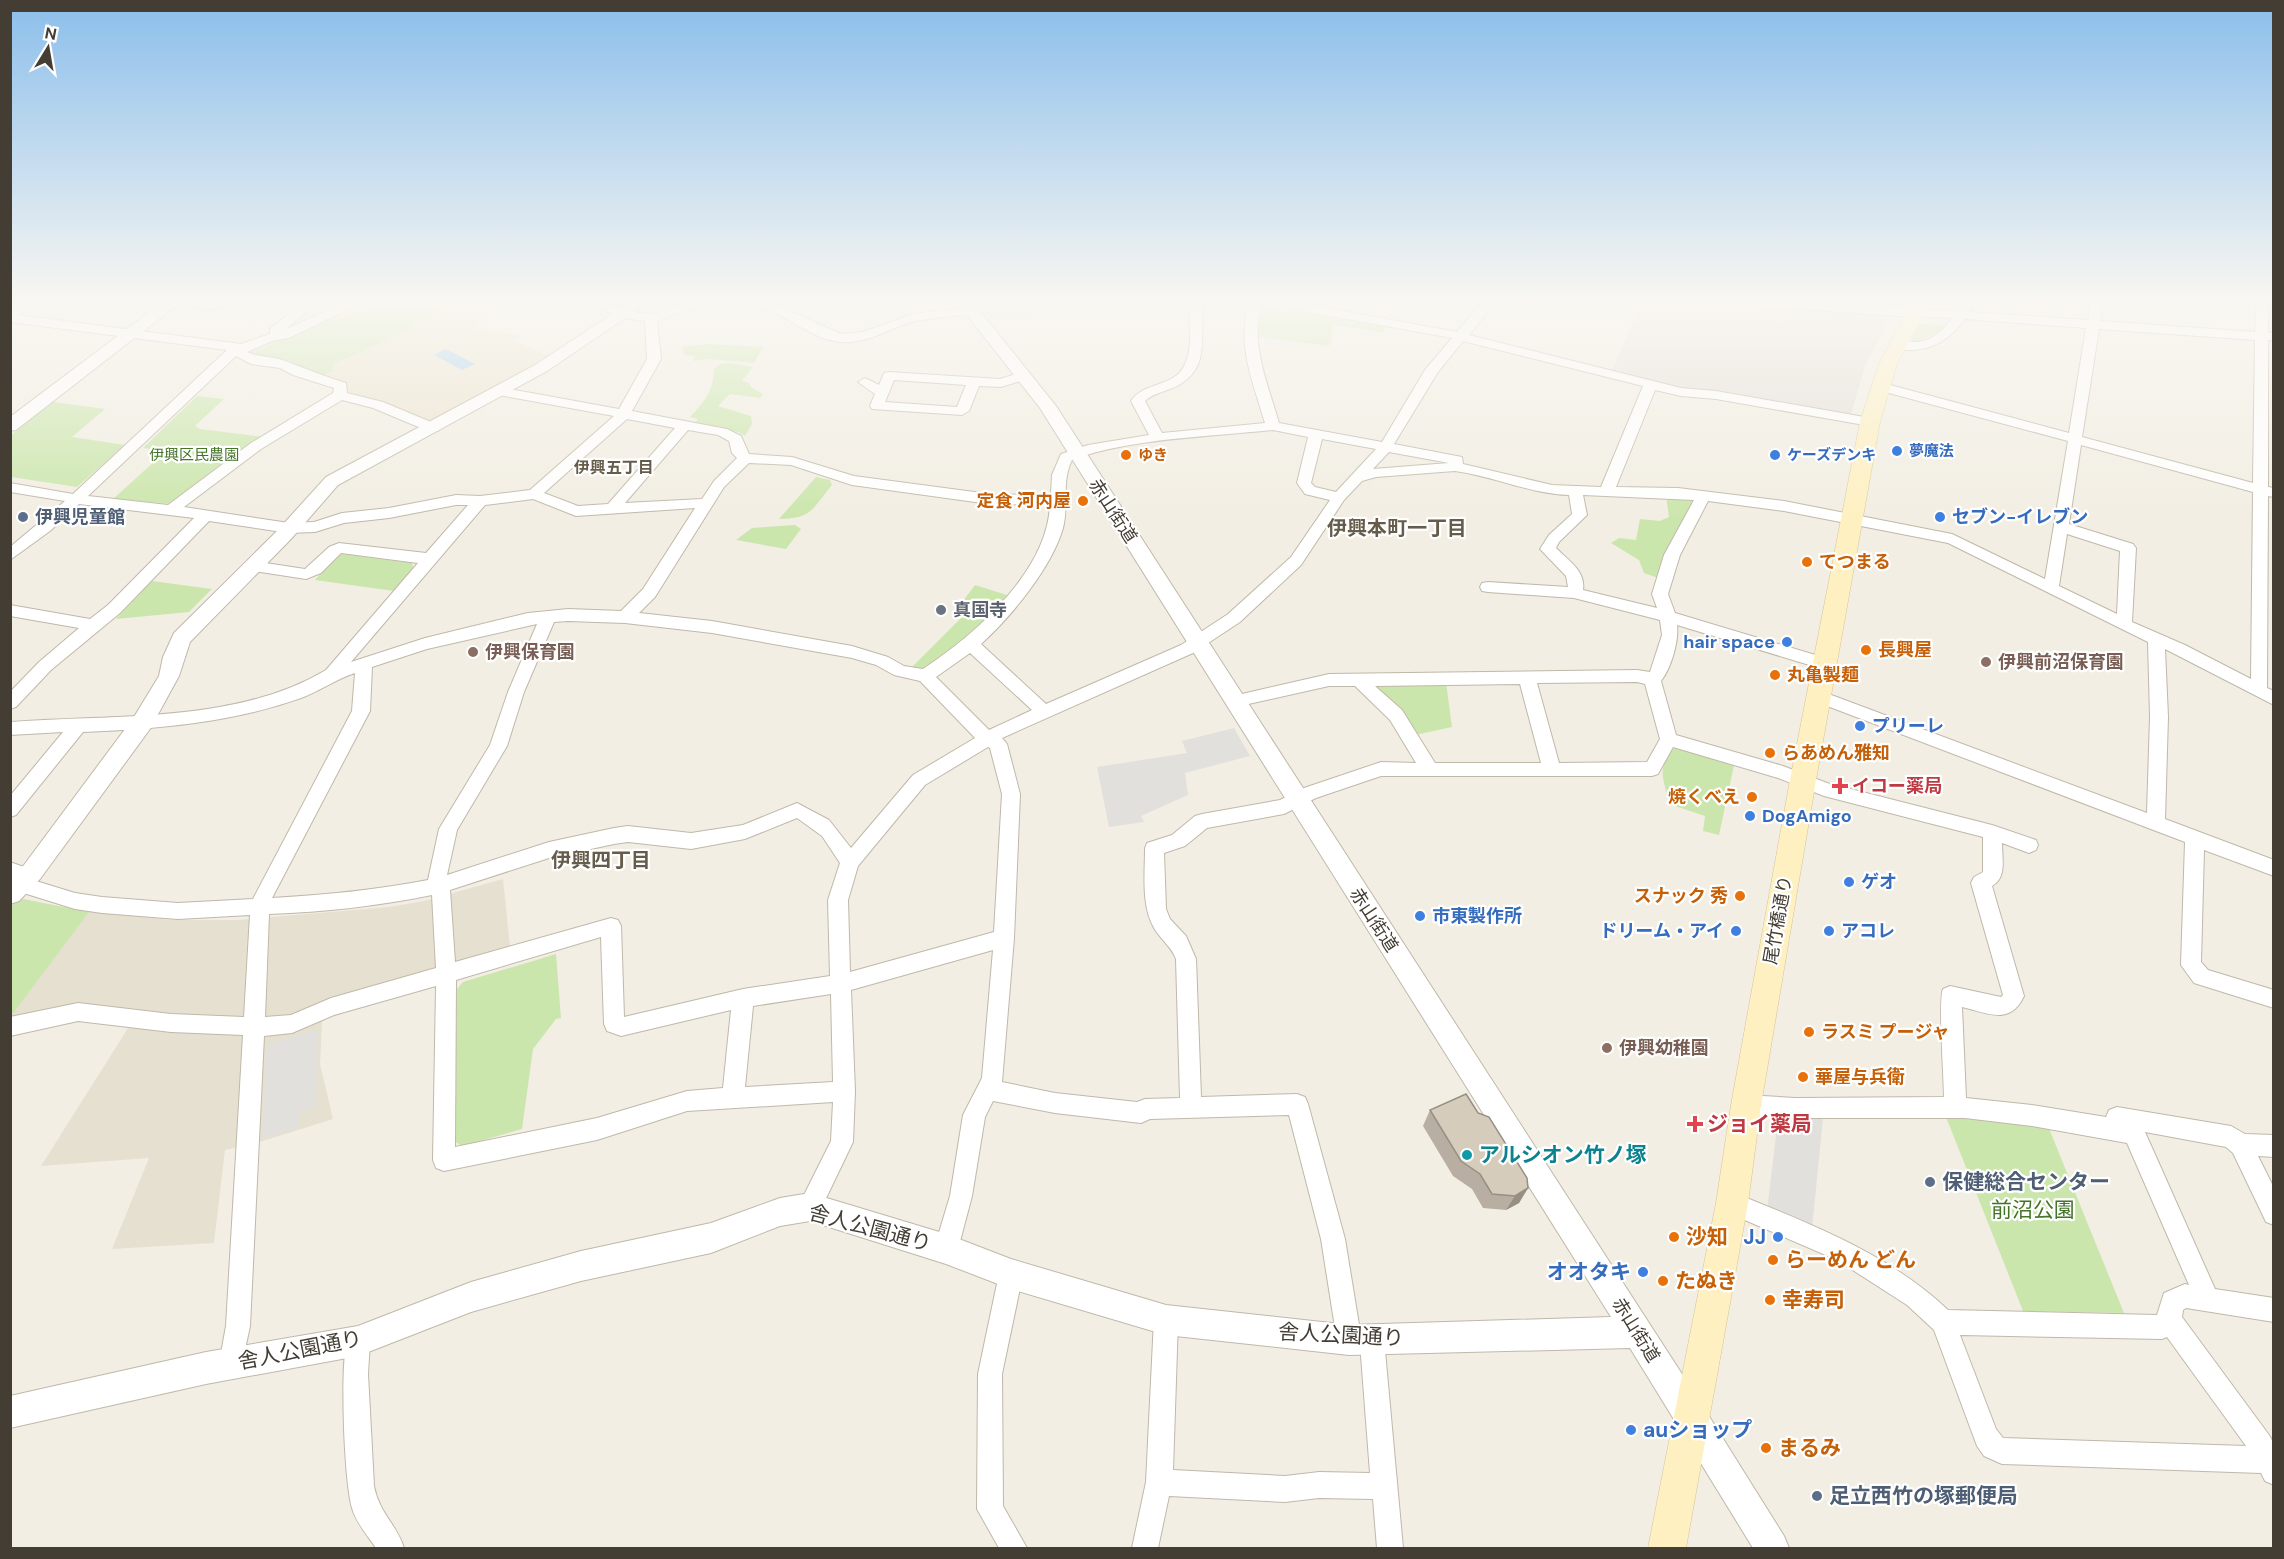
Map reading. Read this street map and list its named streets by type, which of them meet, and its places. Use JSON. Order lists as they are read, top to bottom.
{
  "streets": {
    "main road": ["尾竹橋通り"],
    "street": ["赤山街道", "舎人公園通り"]
  },
  "crossings": [
    ["赤山街道", "尾竹橋通り"],
    ["赤山街道", "舎人公園通り"]
  ],
  "districts": ["伊興五丁目", "伊興本町一丁目", "伊興四丁目"],
  "parks": ["伊興区民農園", "前沼公園"],
  "places": {
    "other": [
      "夢魔法",
      "ゆき",
      "ケーズデンキ",
      "定食 河内屋",
      "伊興児童館",
      "セブン-イレブン",
      "てつまる",
      "真国寺",
      "hair space",
      "長興屋",
      "伊興保育園",
      "伊興前沼保育園",
      "丸亀製麺",
      "プリーレ",
      "らあめん雅知",
      "焼くべえ",
      "DogAmigo",
      "ゲオ",
      "スナック 秀",
      "市東製作所",
      "ドリーム・アイ",
      "アコレ",
      "ラスミ プージャ",
      "伊興幼稚園",
      "華屋与兵衛",
      "アルシオン竹ノ塚",
      "保健総合センター",
      "沙知",
      "JJ",
      "らーめん どん",
      "オオタキ",
      "たぬき",
      "幸寿司",
      "auショップ",
      "まるみ",
      "足立西竹の塚郵便局"
    ],
    "health": ["イコー薬局", "ジョイ薬局"]
  },
  "north": "top"
}
